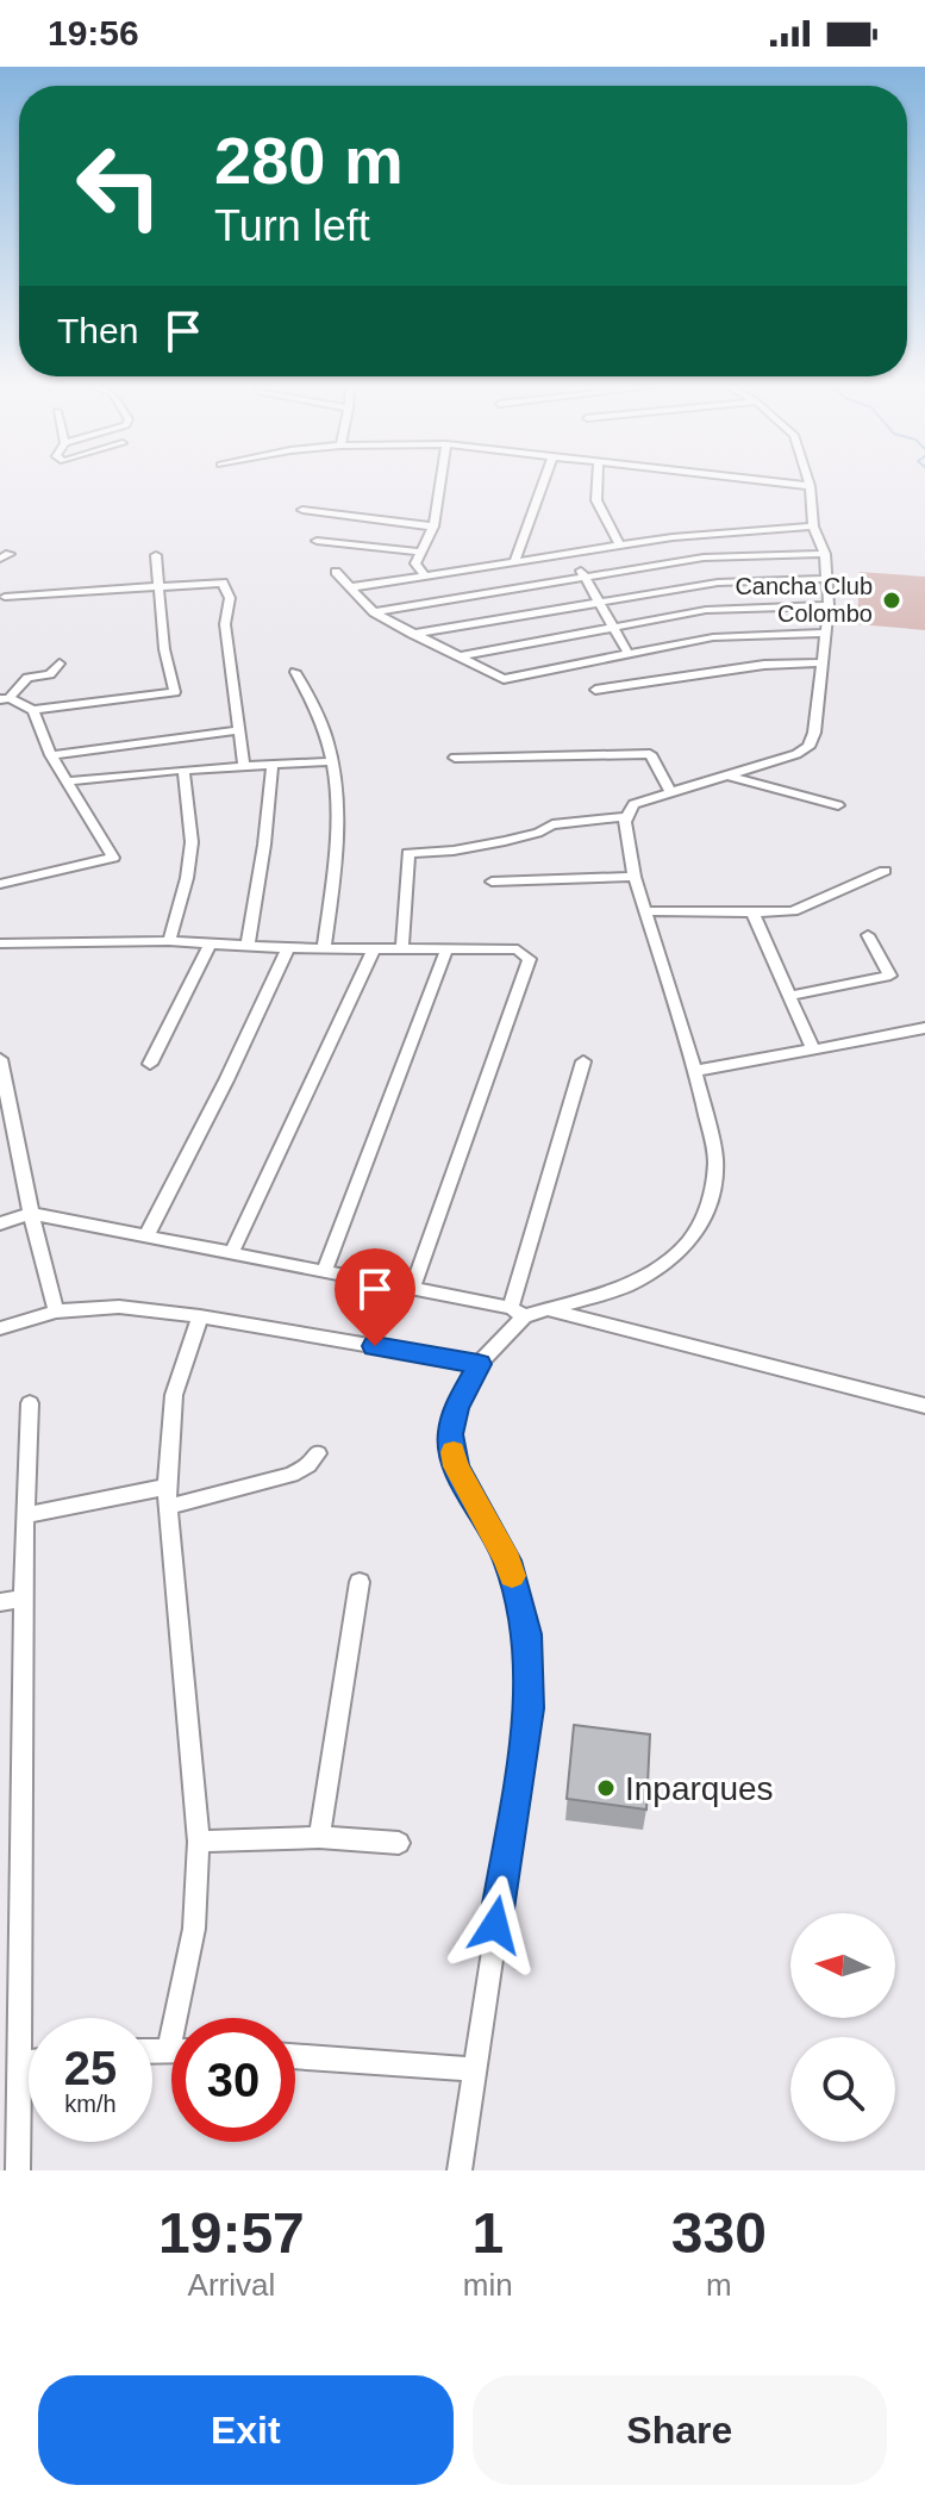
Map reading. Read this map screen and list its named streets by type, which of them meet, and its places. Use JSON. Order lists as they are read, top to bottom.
{
  "places": ["Cancha Club Colombo", "Inparques"],
  "north": "left",
  "page": {
    "status": "19:56",
    "turn": ["280 m", "Turn left"],
    "then": "Then",
    "speed": "25 km/h",
    "limit": "30",
    "eta": [
      "19:57",
      "Arrival",
      "1",
      "min",
      "330",
      "m"
    ],
    "buttons": ["Exit", "Share"]
  }
}
